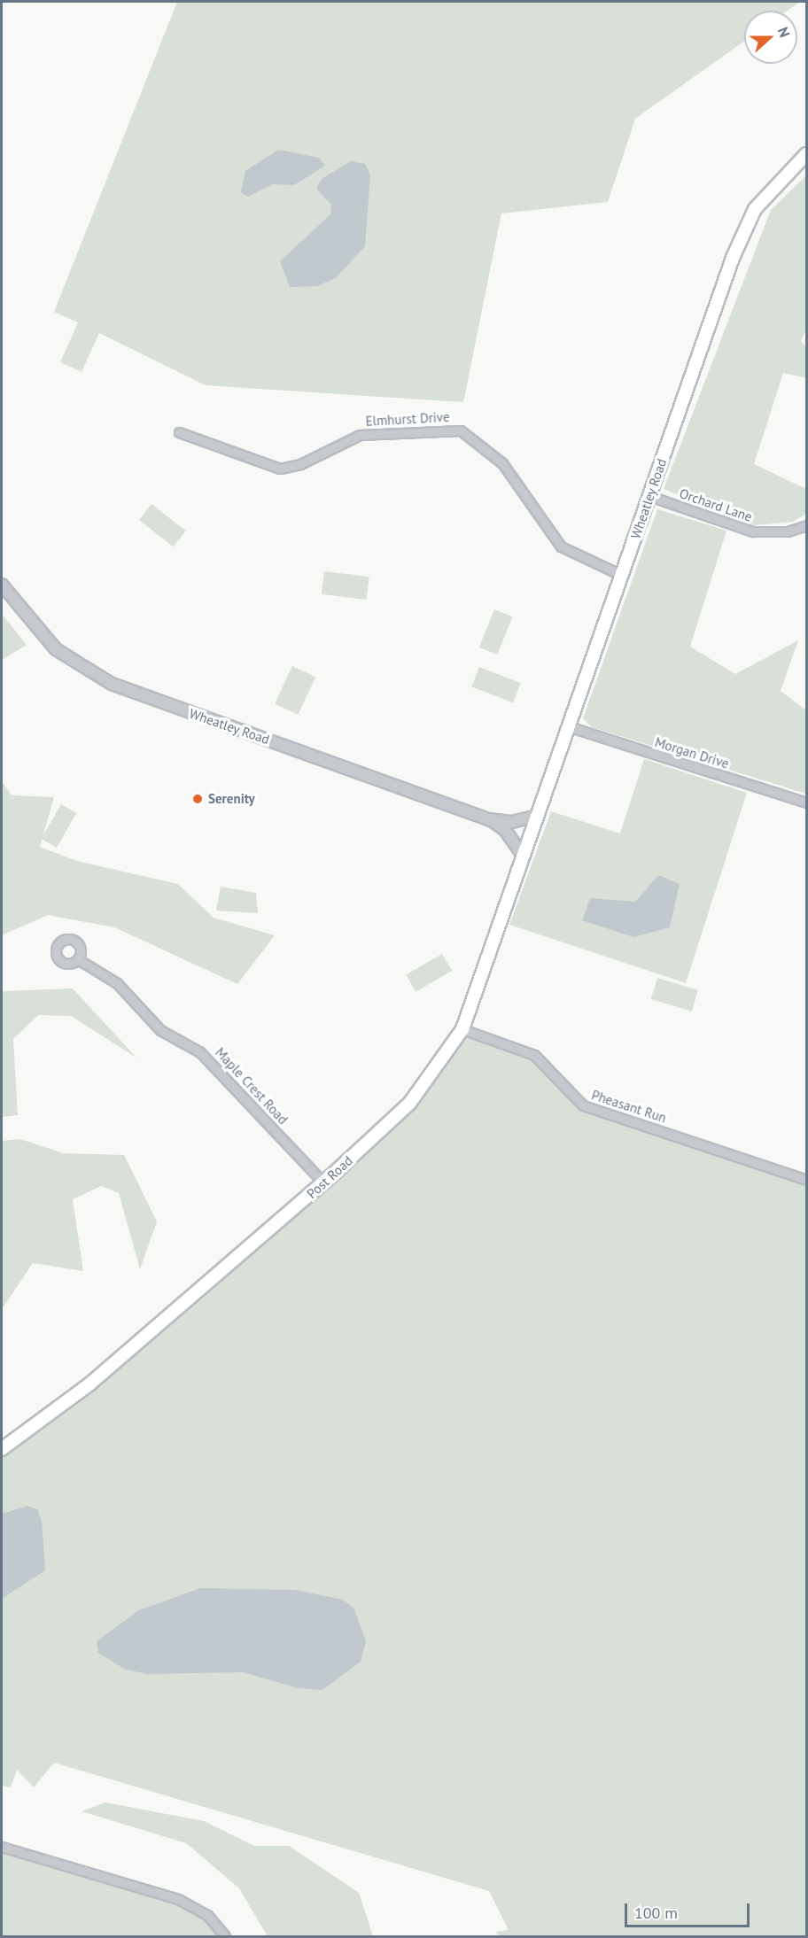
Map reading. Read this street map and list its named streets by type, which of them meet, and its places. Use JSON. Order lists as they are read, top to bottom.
{
  "streets": {
    "main road": ["Wheatley Road", "Post Road"],
    "street": [
      "Elmhurst Drive",
      "Orchard Lane",
      "Morgan Drive",
      "Maple Crest Road",
      "Pheasant Run"
    ]
  },
  "crossings": [
    ["Elmhurst Drive", "Wheatley Road"],
    ["Wheatley Road", "Orchard Lane"],
    ["Wheatley Road", "Morgan Drive"],
    ["Wheatley Road", "Post Road"],
    ["Maple Crest Road", "Post Road"],
    ["Pheasant Run", "Post Road"]
  ],
  "places": ["Serenity"],
  "scale_bar": "100 m",
  "north": "right"
}
